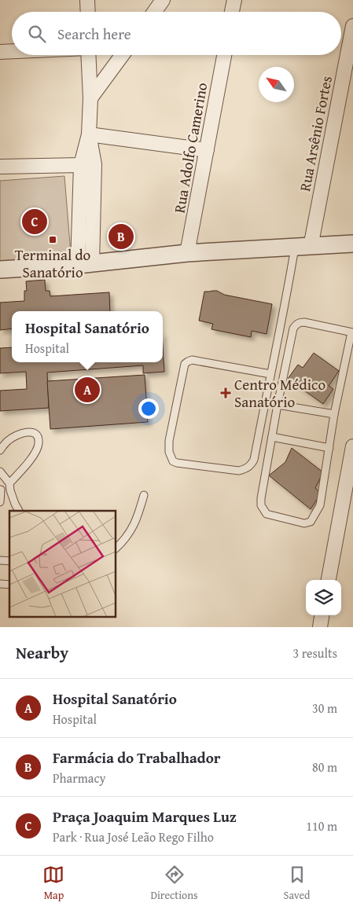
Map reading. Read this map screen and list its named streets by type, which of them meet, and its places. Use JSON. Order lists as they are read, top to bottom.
{
  "streets": {
    "street": ["Rua Arsênio Fortes", "Rua Adolfo Camerino"]
  },
  "places": {
    "transit": ["Terminal do Sanatório"],
    "health": ["Centro Médico Sanatório"]
  },
  "north": "top left",
  "page": {
    "search": "Search here",
    "pins": ["C", "B", "A"],
    "popup": ["Hospital Sanatório", "Hospital"],
    "heading": ["Nearby", "3 results"],
    "list": [
      {
        "mark": "A",
        "name": "Hospital Sanatório",
        "note": "Hospital",
        "value": "30 m"
      },
      {
        "mark": "B",
        "name": "Farmácia do Trabalhador",
        "note": "Pharmacy",
        "value": "80 m"
      },
      {
        "mark": "C",
        "name": "Praça Joaquim Marques Luz",
        "note": "Park · Rua José Leão Rego Filho",
        "value": "110 m"
      }
    ],
    "nav": ["Map", "Directions", "Saved"]
  }
}
